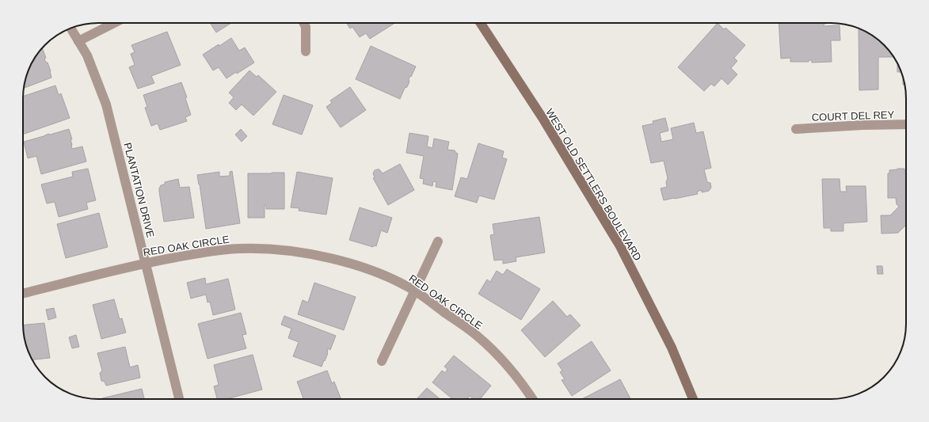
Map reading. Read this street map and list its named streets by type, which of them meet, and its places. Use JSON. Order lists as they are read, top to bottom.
{
  "streets": {
    "main road": ["WEST OLD SETTLERS BOULEVARD"],
    "street": ["COURT DEL REY", "PLANTATION DRIVE", "RED OAK CIRCLE"]
  },
  "crossings": [
    ["PLANTATION DRIVE", "RED OAK CIRCLE"]
  ]
}
